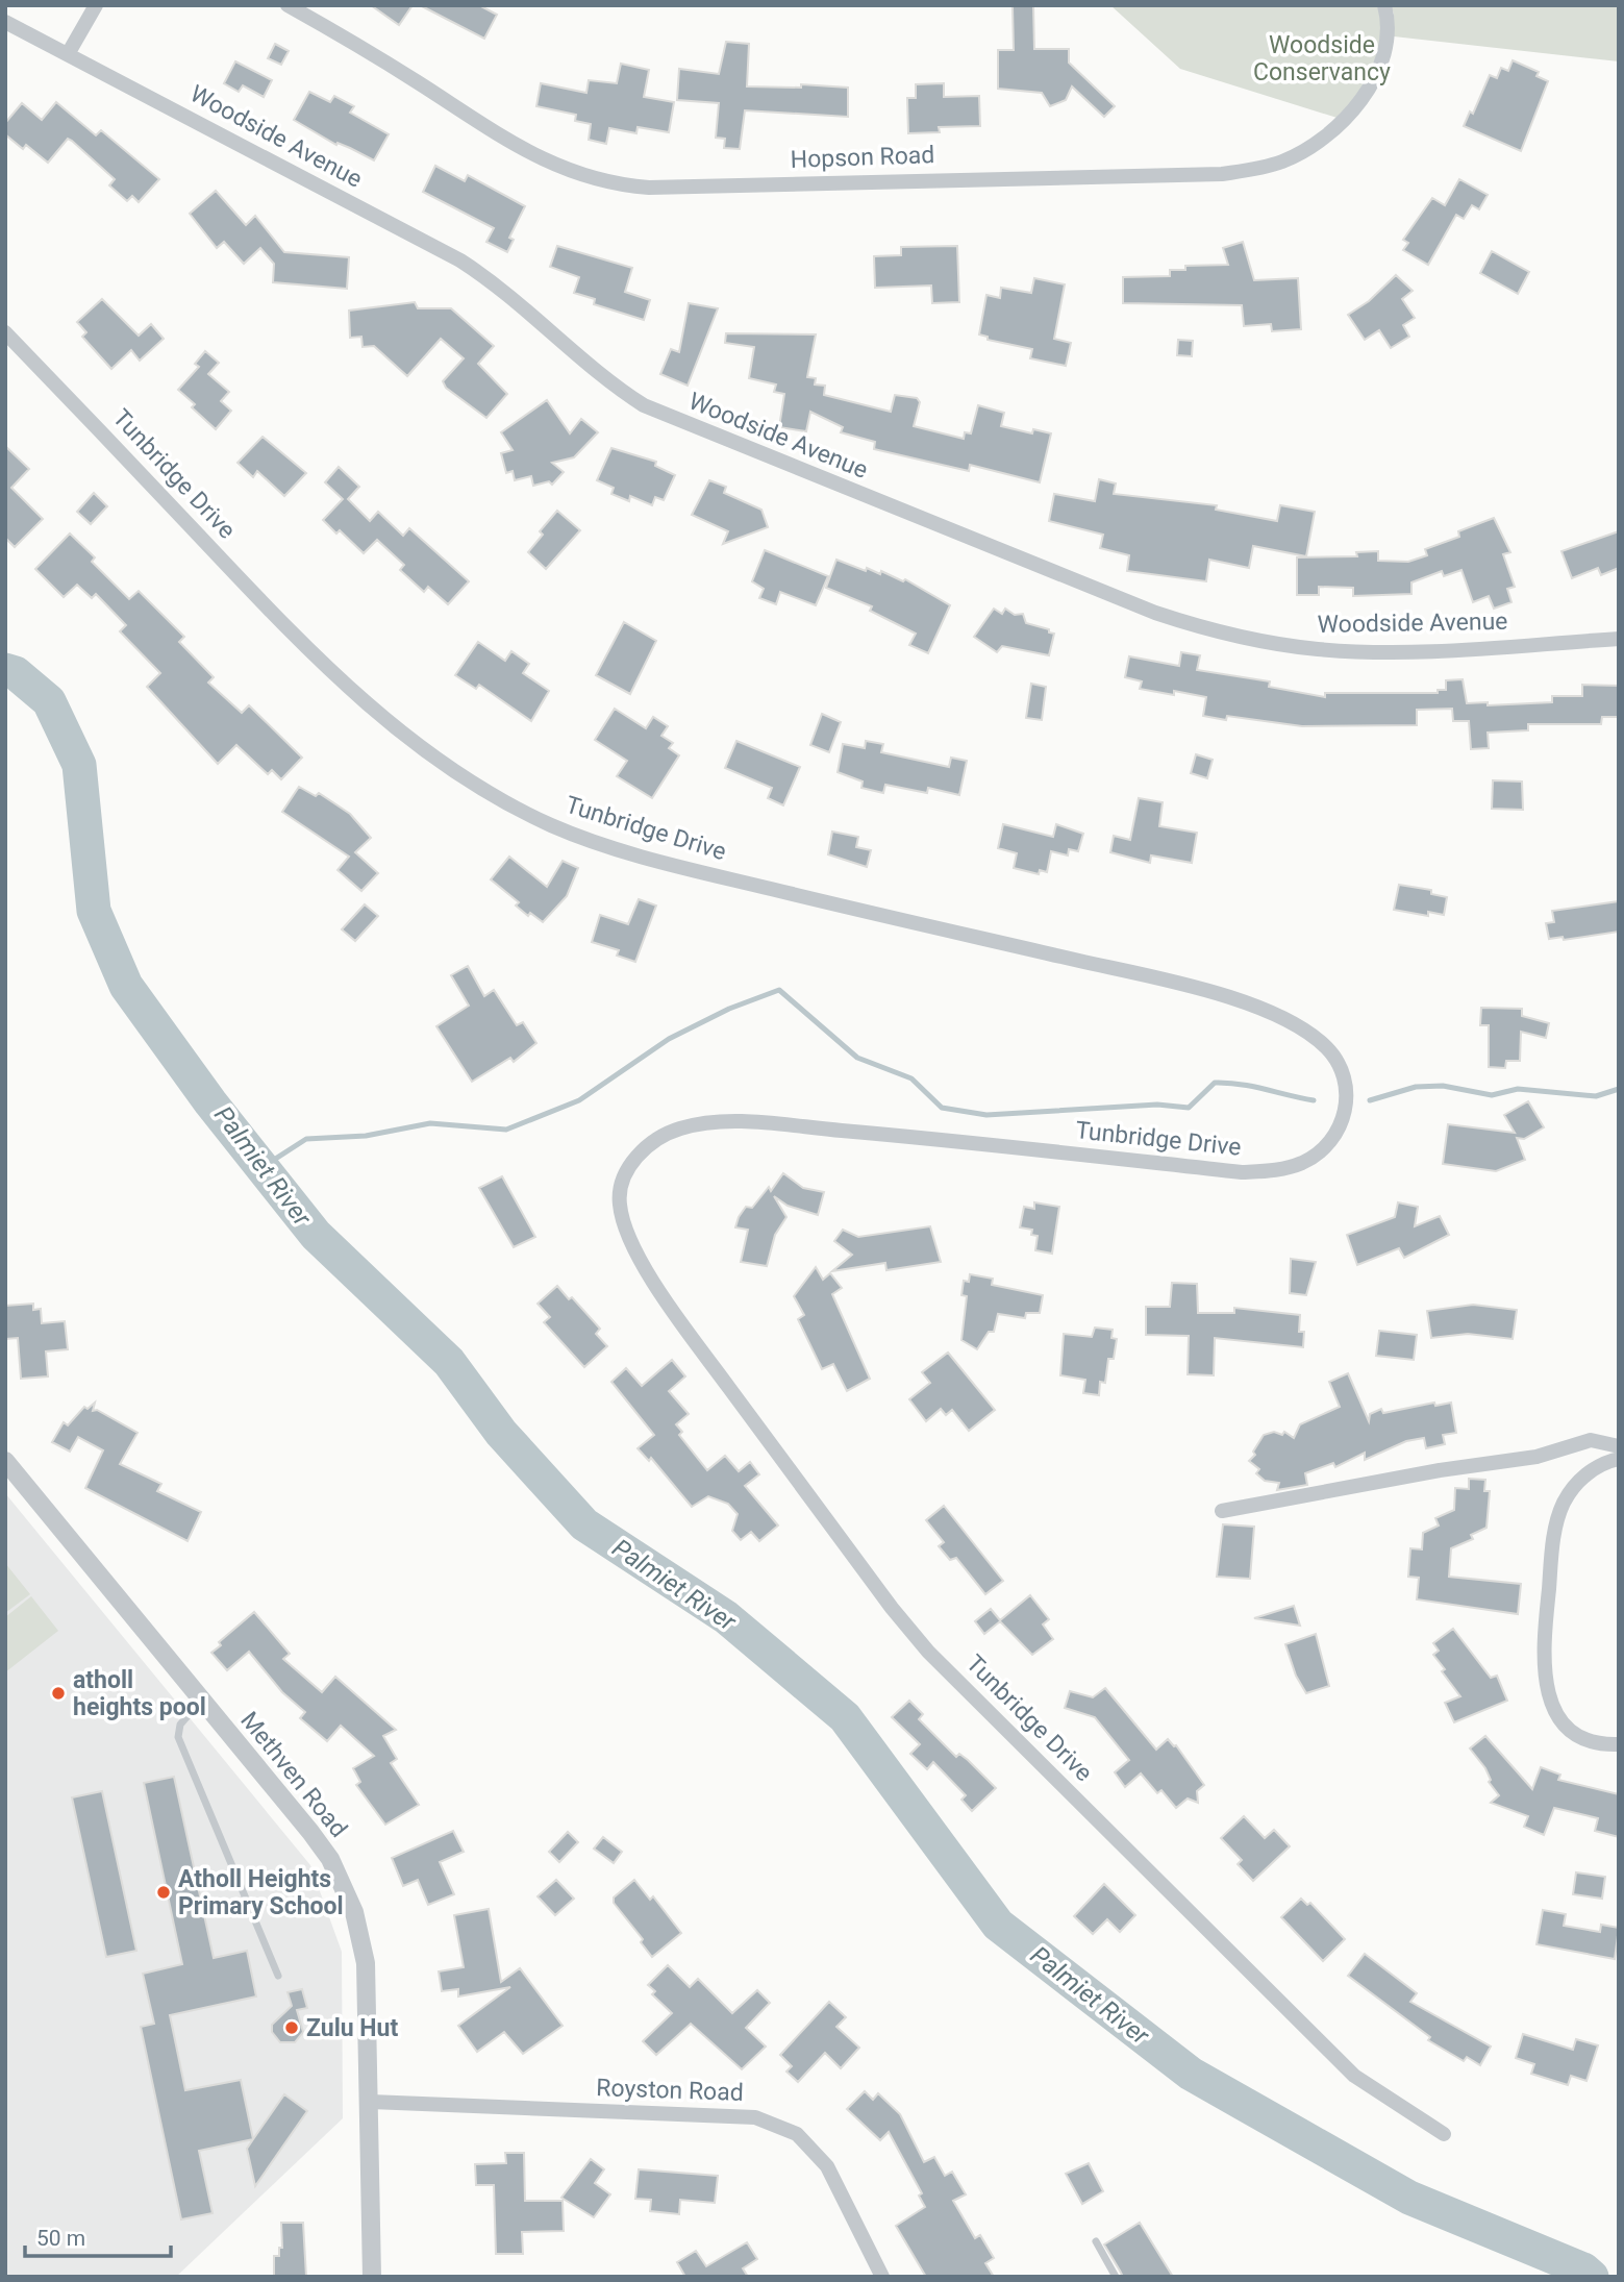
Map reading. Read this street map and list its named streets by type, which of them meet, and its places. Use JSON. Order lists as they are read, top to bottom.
{
  "streets": {
    "street": [
      "Woodside Avenue",
      "Hopson Road",
      "Tunbridge Drive",
      "Methven Road",
      "Royston Road"
    ]
  },
  "crossings": [
    ["Methven Road", "Royston Road"]
  ],
  "water": ["Palmiet River"],
  "parks": ["Woodside Conservancy"],
  "places": ["atholl heights pool", "Atholl Heights Primary School", "Zulu Hut"],
  "scale_bar": "50 m"
}
